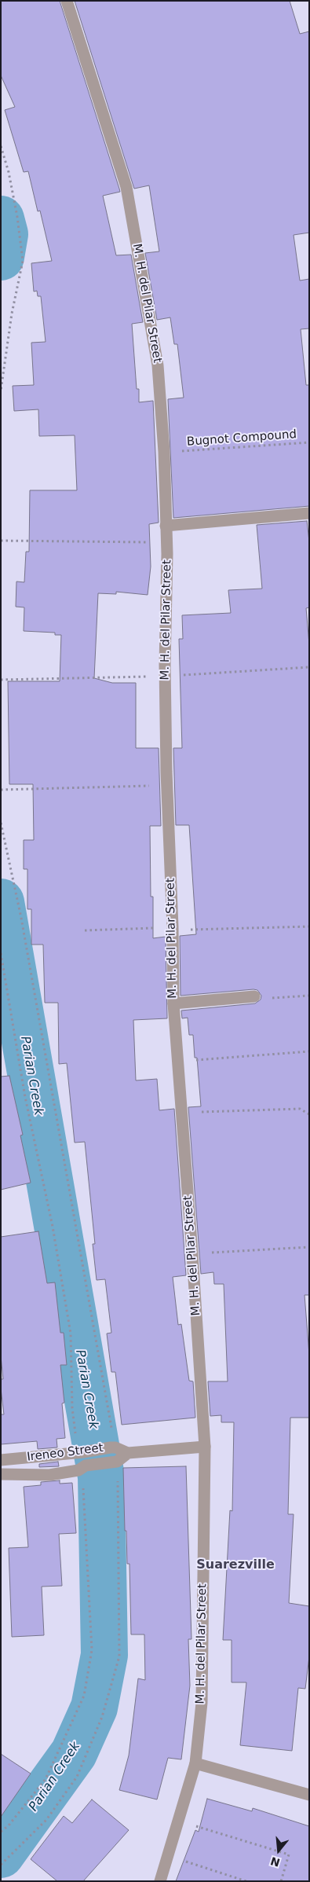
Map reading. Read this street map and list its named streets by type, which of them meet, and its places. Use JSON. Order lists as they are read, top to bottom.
{
  "streets": {
    "street": ["M. H. del Pilar Street", "Ireneo Street"],
    "path": ["Bugnot Compound"]
  },
  "crossings": [
    ["M. H. del Pilar Street", "Ireneo Street"]
  ],
  "districts": ["Suarezville"],
  "water": ["Parian Creek"],
  "north": "bottom"
}
